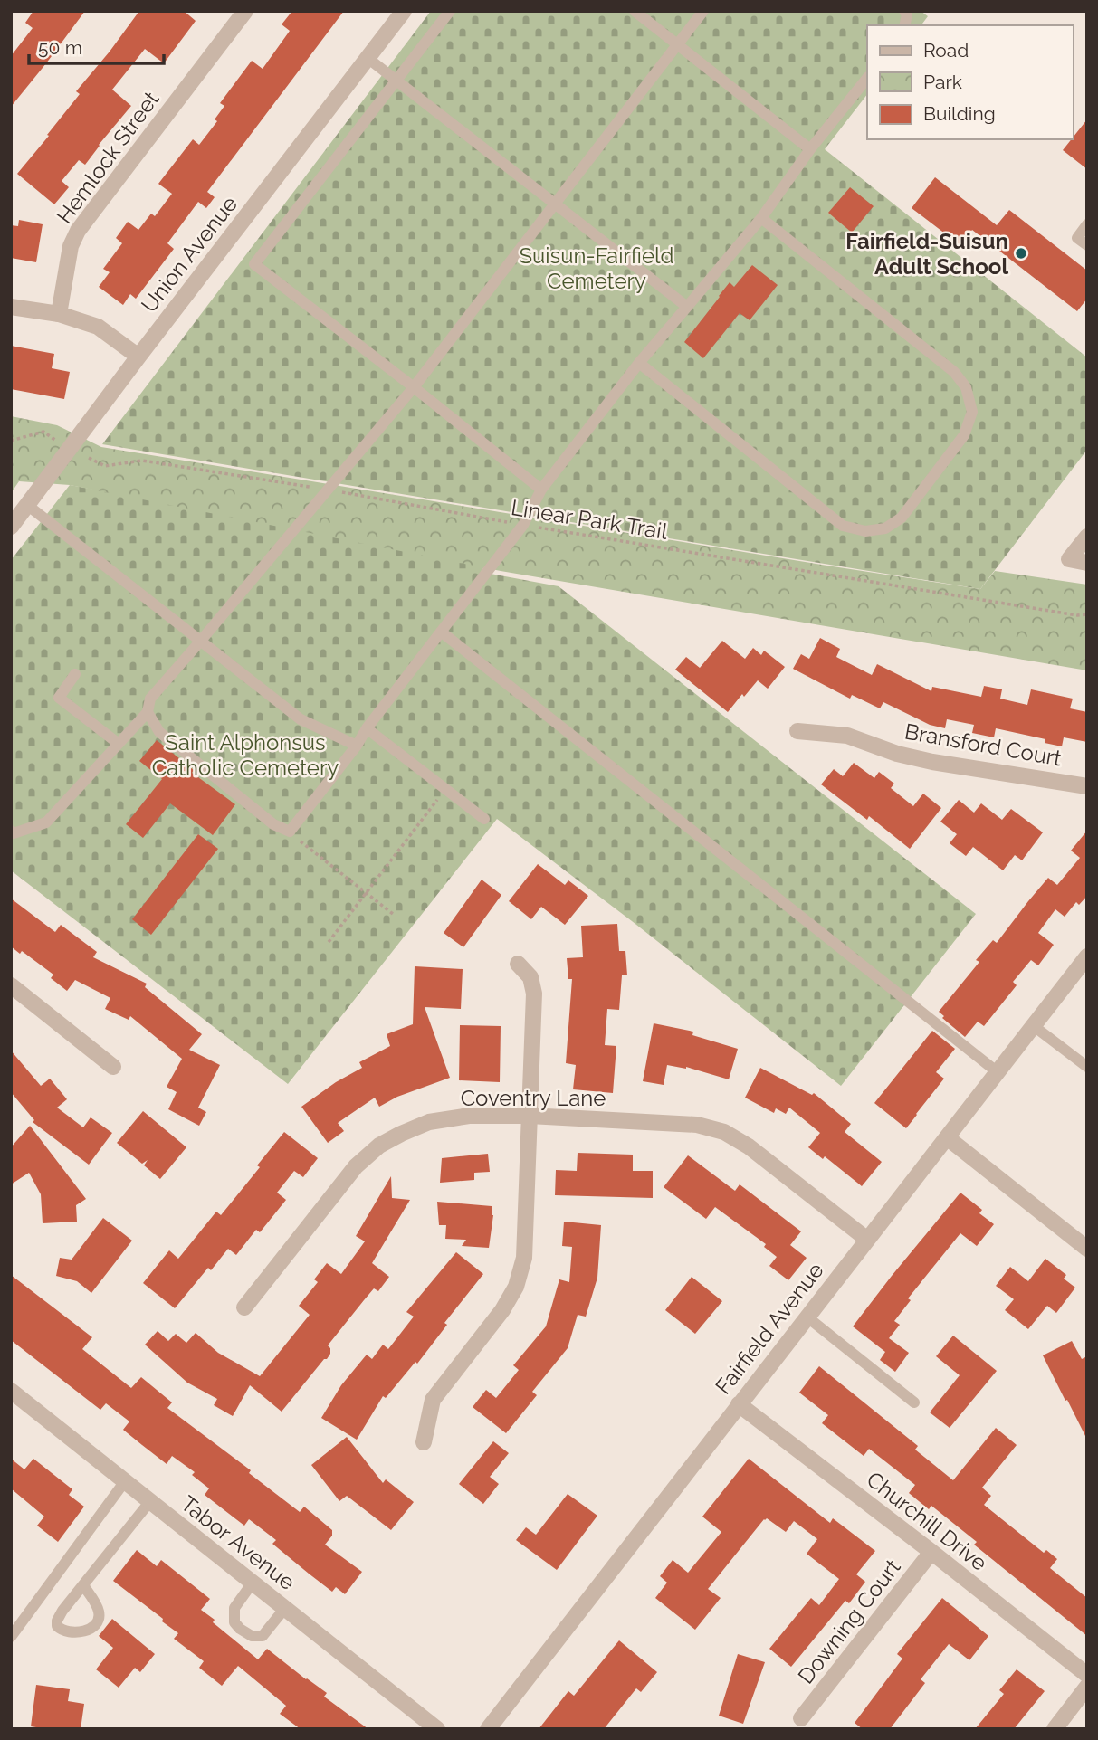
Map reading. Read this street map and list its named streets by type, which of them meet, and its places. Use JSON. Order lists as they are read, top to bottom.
{
  "streets": {
    "street": [
      "Hemlock Street",
      "Union Avenue",
      "Bransford Court",
      "Coventry Lane",
      "Fairfield Avenue",
      "Churchill Drive",
      "Tabor Avenue",
      "Downing Court"
    ],
    "path": ["Linear Park Trail"]
  },
  "crossings": [
    ["Coventry Lane", "Fairfield Avenue"],
    ["Fairfield Avenue", "Churchill Drive"],
    ["Churchill Drive", "Downing Court"]
  ],
  "parks": ["Suisun-Fairfield Cemetery", "Saint Alphonsus Catholic Cemetery"],
  "places": ["Fairfield-Suisun Adult School"],
  "legend": ["Road", "Park", "Building"],
  "scale_bar": "50 m"
}
